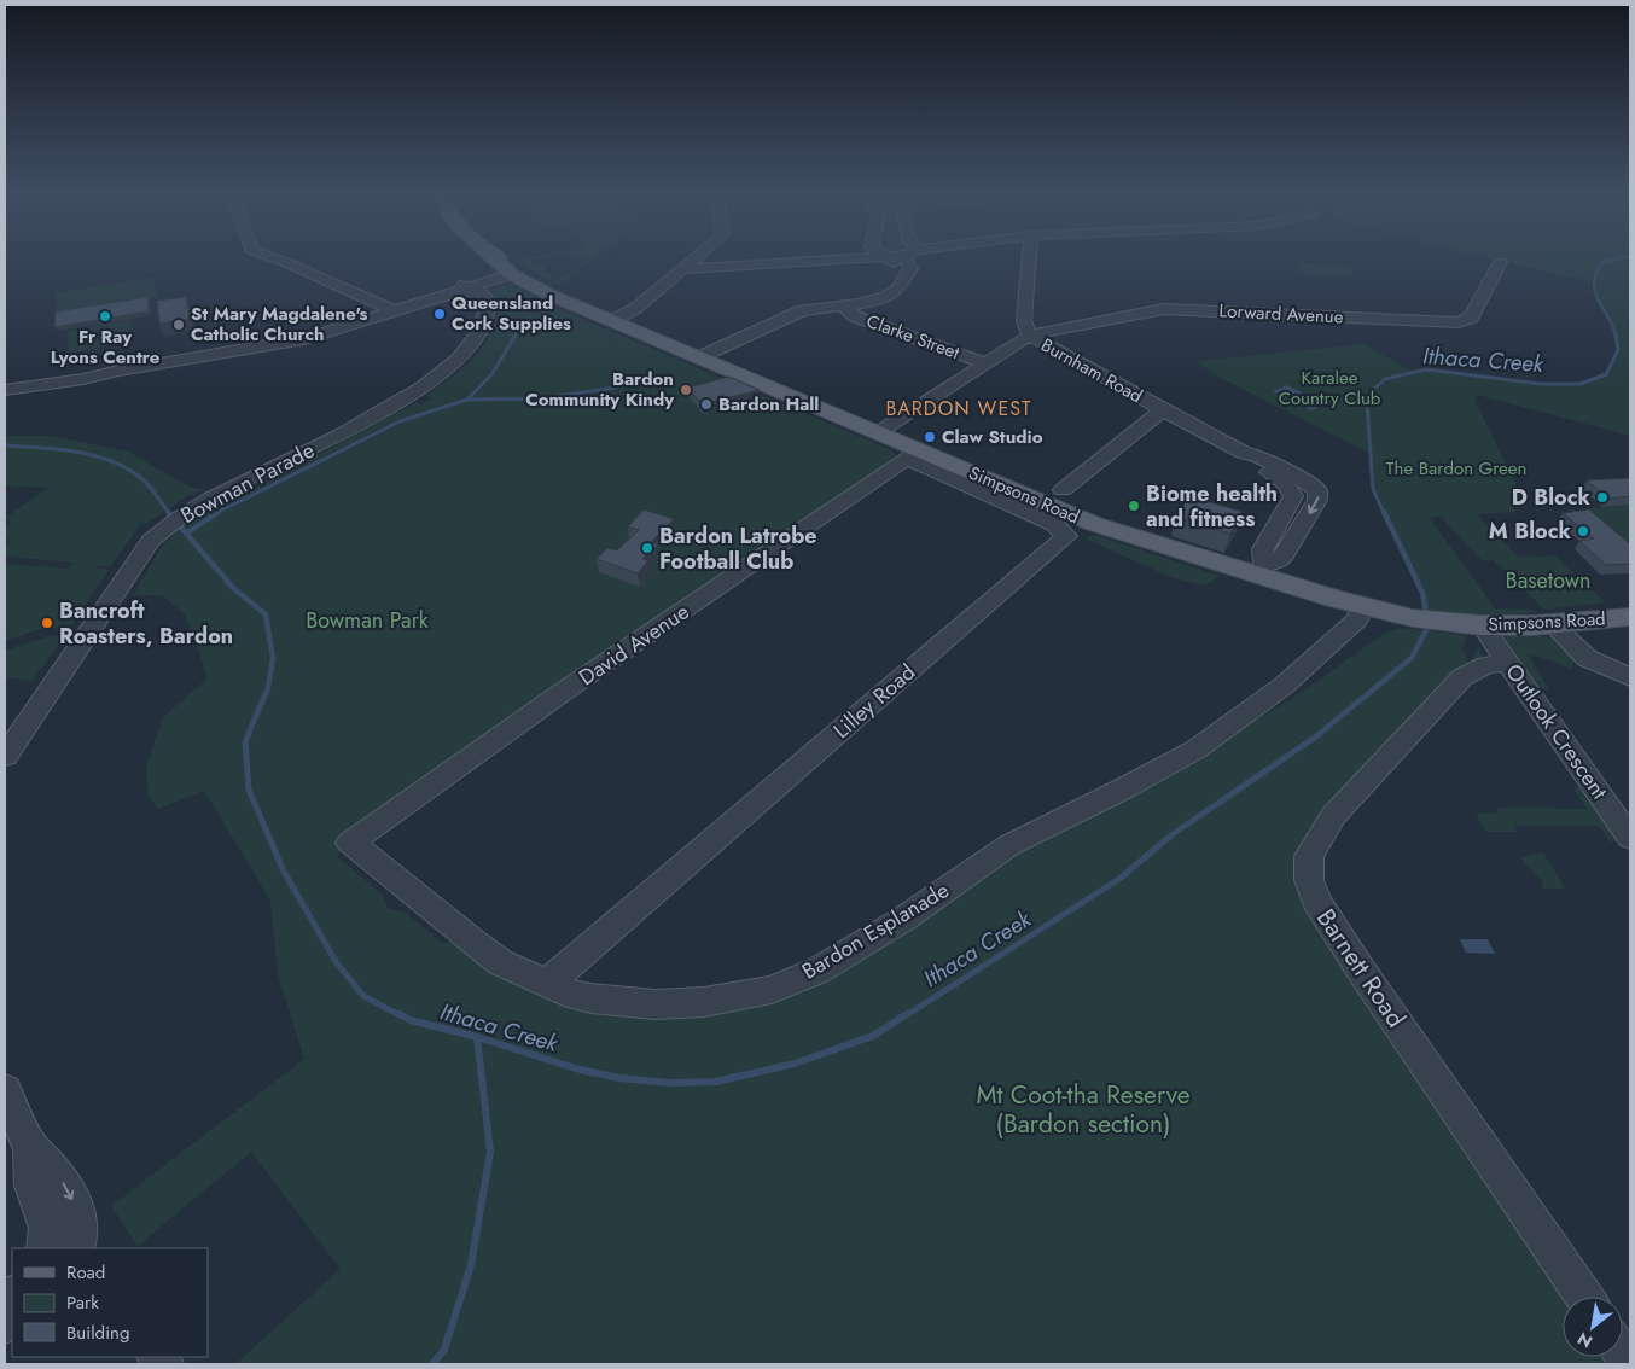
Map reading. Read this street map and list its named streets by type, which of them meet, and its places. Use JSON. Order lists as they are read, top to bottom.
{
  "streets": {
    "main road": ["Simpsons Road"],
    "street": [
      "Lorward Avenue",
      "Clarke Street",
      "Burnham Road",
      "Bowman Parade",
      "David Avenue",
      "Lilley Road",
      "Outlook Crescent",
      "Bardon Esplanade",
      "Barnett Road"
    ]
  },
  "crossings": [
    ["Lorward Avenue", "Burnham Road"],
    ["Burnham Road", "Simpsons Road"],
    ["Simpsons Road", "David Avenue"],
    ["Simpsons Road", "Lilley Road"],
    ["Simpsons Road", "Outlook Crescent"],
    ["Simpsons Road", "Bardon Esplanade"],
    ["David Avenue", "Lilley Road"],
    ["David Avenue", "Bardon Esplanade"],
    ["Lilley Road", "Bardon Esplanade"],
    ["Outlook Crescent", "Barnett Road"]
  ],
  "districts": ["BARDON WEST"],
  "water": ["Ithaca Creek"],
  "parks": [
    "Karalee Country Club",
    "The Bardon Green",
    "Basetown",
    "Bowman Park",
    "Mt Coot-tha Reserve (Bardon section)"
  ],
  "places": [
    "Queensland Cork Supplies",
    "Fr Ray Lyons Centre",
    "St Mary Magdalene's Catholic Church",
    "Bardon Community Kindy",
    "Bardon Hall",
    "Claw Studio",
    "D Block",
    "Biome health and fitness",
    "M Block",
    "Bardon Latrobe Football Club",
    "Bancroft Roasters, Bardon"
  ],
  "legend": ["Road", "Park", "Building"],
  "north": "bottom left"
}
